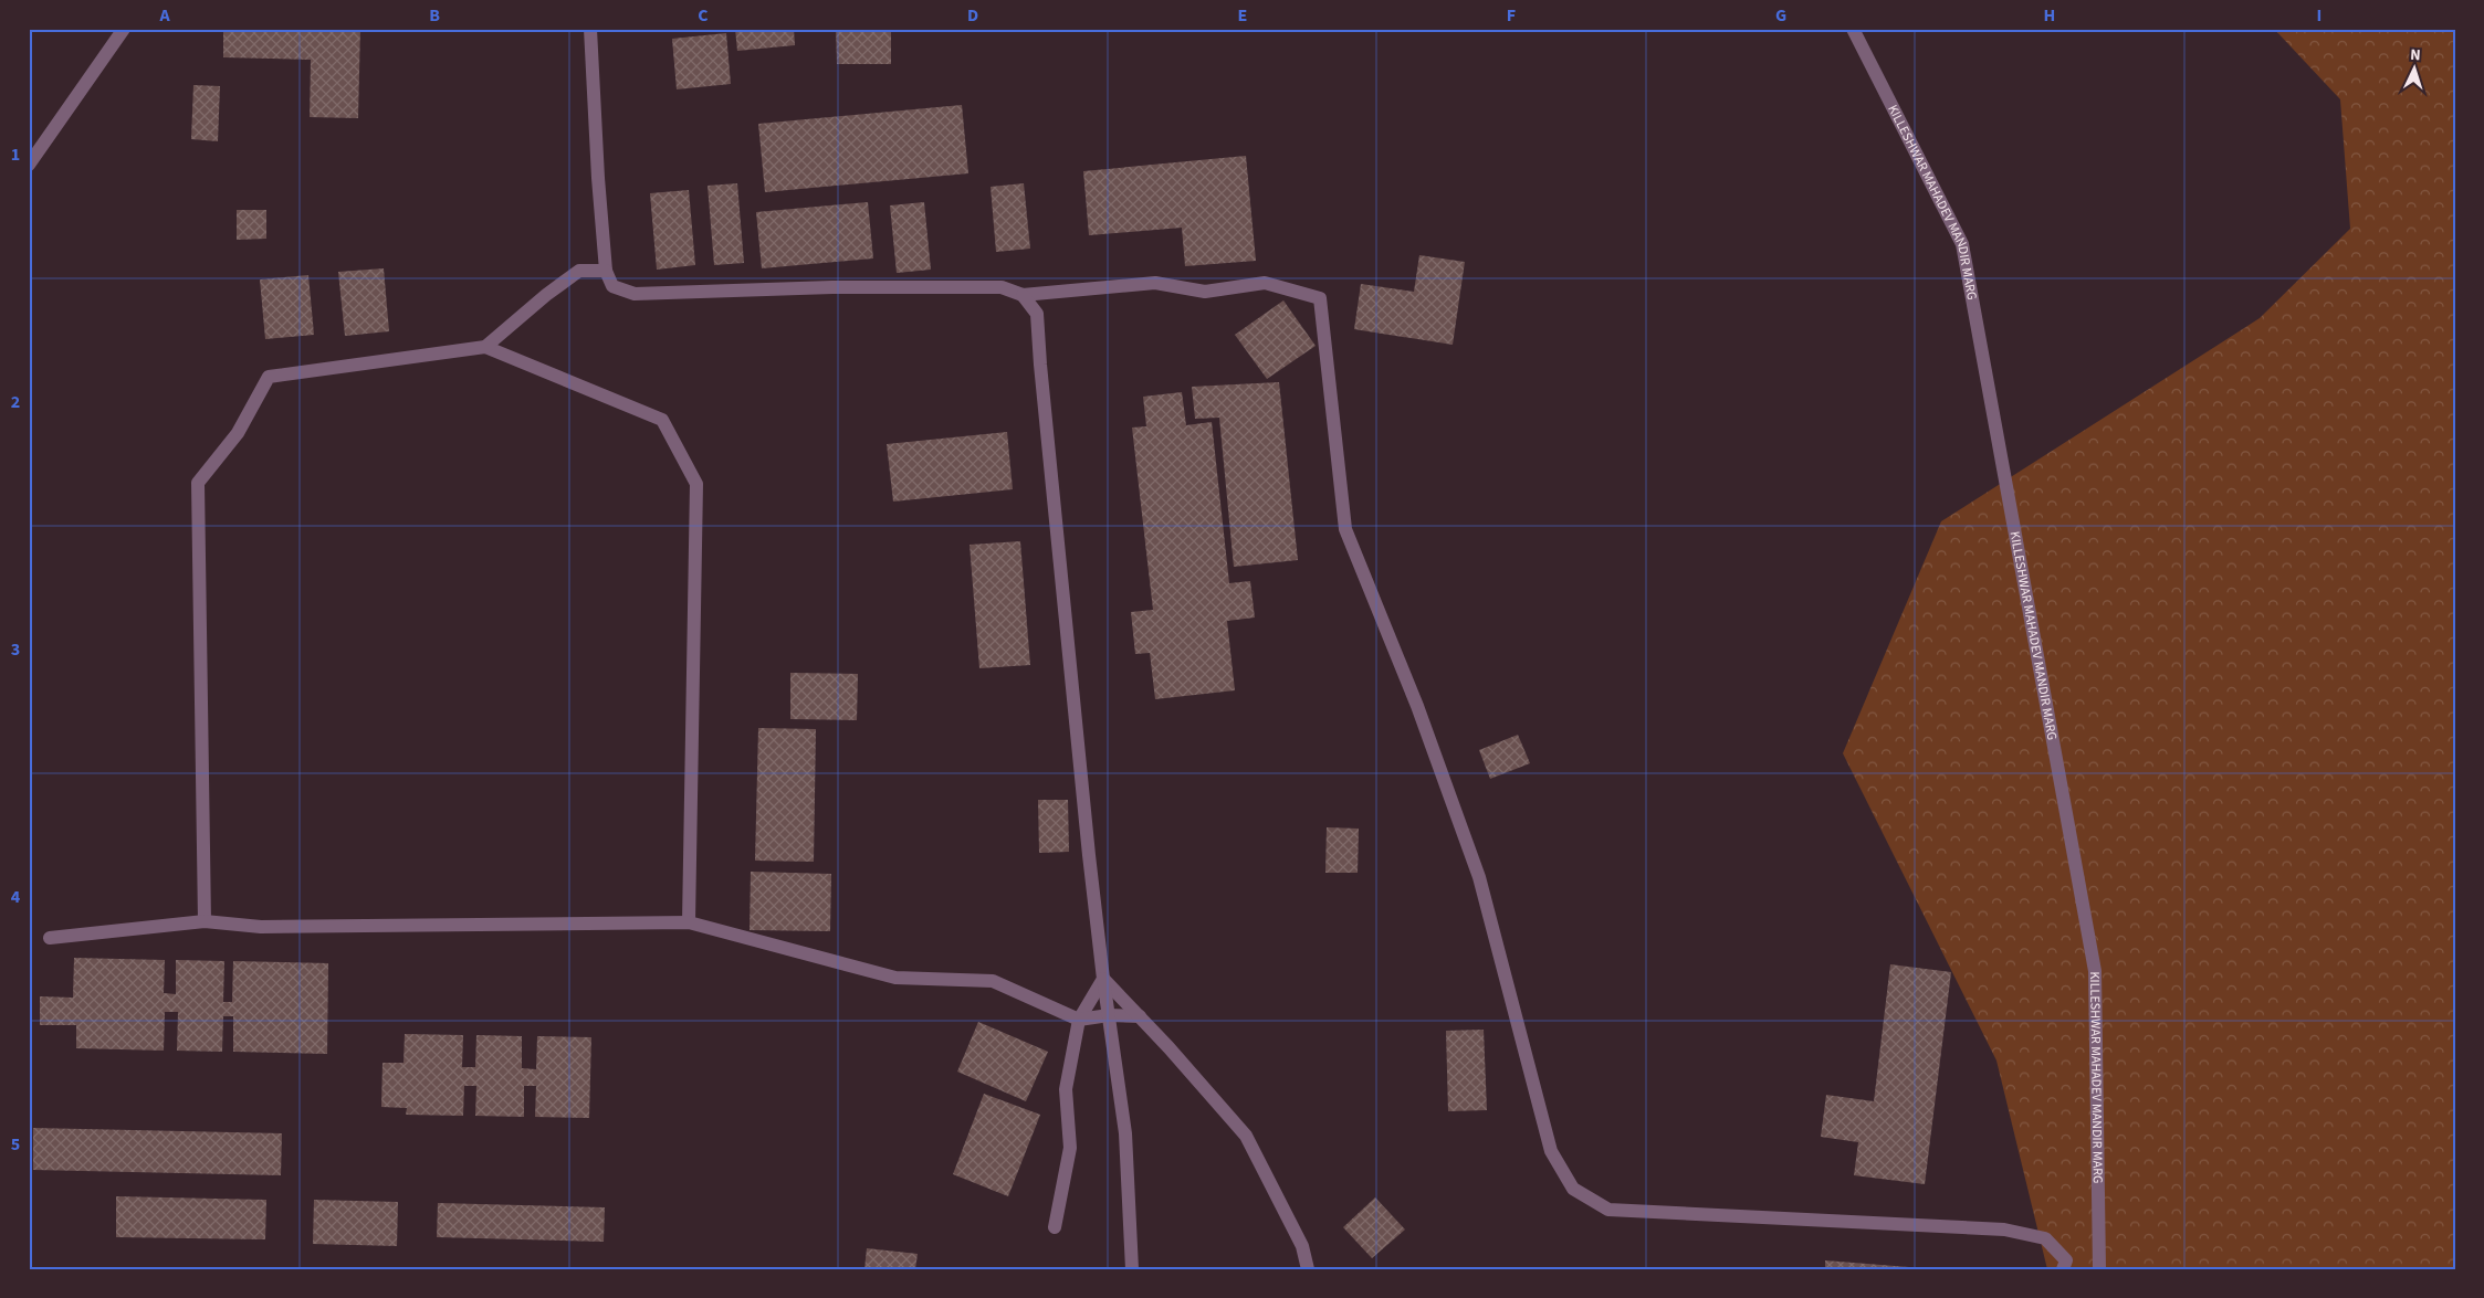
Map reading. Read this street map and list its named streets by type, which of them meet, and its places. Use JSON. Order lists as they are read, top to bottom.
{
  "streets": {
    "street": ["KILLESHWAR MAHADEV MANDIR MARG"]
  },
  "north": "top",
  "grid": {
    "columns": [
      "A",
      "B",
      "C",
      "D",
      "E",
      "F",
      "G",
      "H",
      "I"
    ],
    "rows": [
      "1",
      "2",
      "3",
      "4",
      "5"
    ]
  }
}
